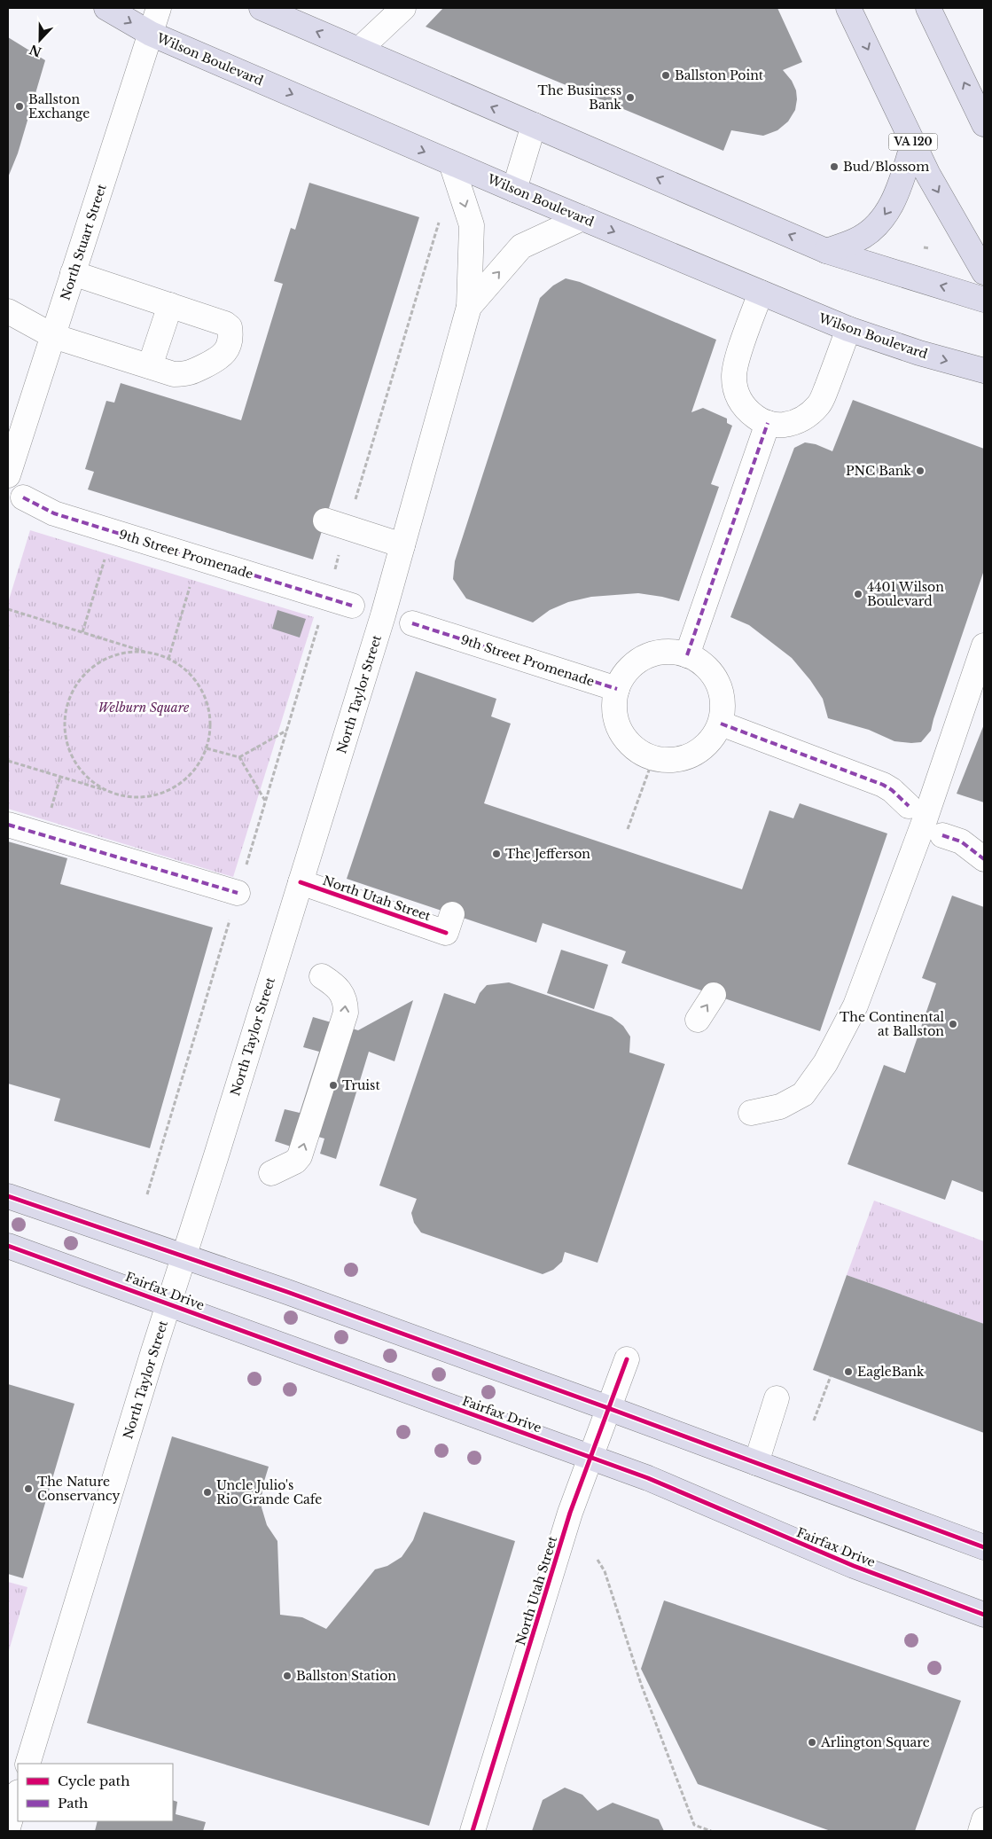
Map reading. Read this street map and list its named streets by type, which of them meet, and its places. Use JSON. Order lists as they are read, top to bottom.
{
  "streets": {
    "main road": ["Wilson Boulevard", "VA 120", "Fairfax Drive"],
    "street": [
      "North Stuart Street",
      "9th Street Promenade",
      "North Taylor Street",
      "North Utah Street"
    ]
  },
  "crossings": [
    ["Wilson Boulevard", "North Stuart Street"],
    ["Wilson Boulevard", "North Taylor Street"],
    ["North Taylor Street", "North Utah Street"],
    ["North Taylor Street", "Fairfax Drive"],
    ["North Utah Street", "Fairfax Drive"]
  ],
  "parks": ["Welburn Square"],
  "places": [
    "Ballston Point",
    "The Business Bank",
    "Ballston Exchange",
    "Bud/Blossom",
    "PNC Bank",
    "4401 Wilson Boulevard",
    "The Jefferson",
    "The Continental at Ballston",
    "Truist",
    "EagleBank",
    "The Nature Conservancy",
    "Uncle Julio's Rio Grande Cafe",
    "Ballston Station",
    "Arlington Square"
  ],
  "legend": ["Cycle path", "Path"],
  "north": "bottom"
}
